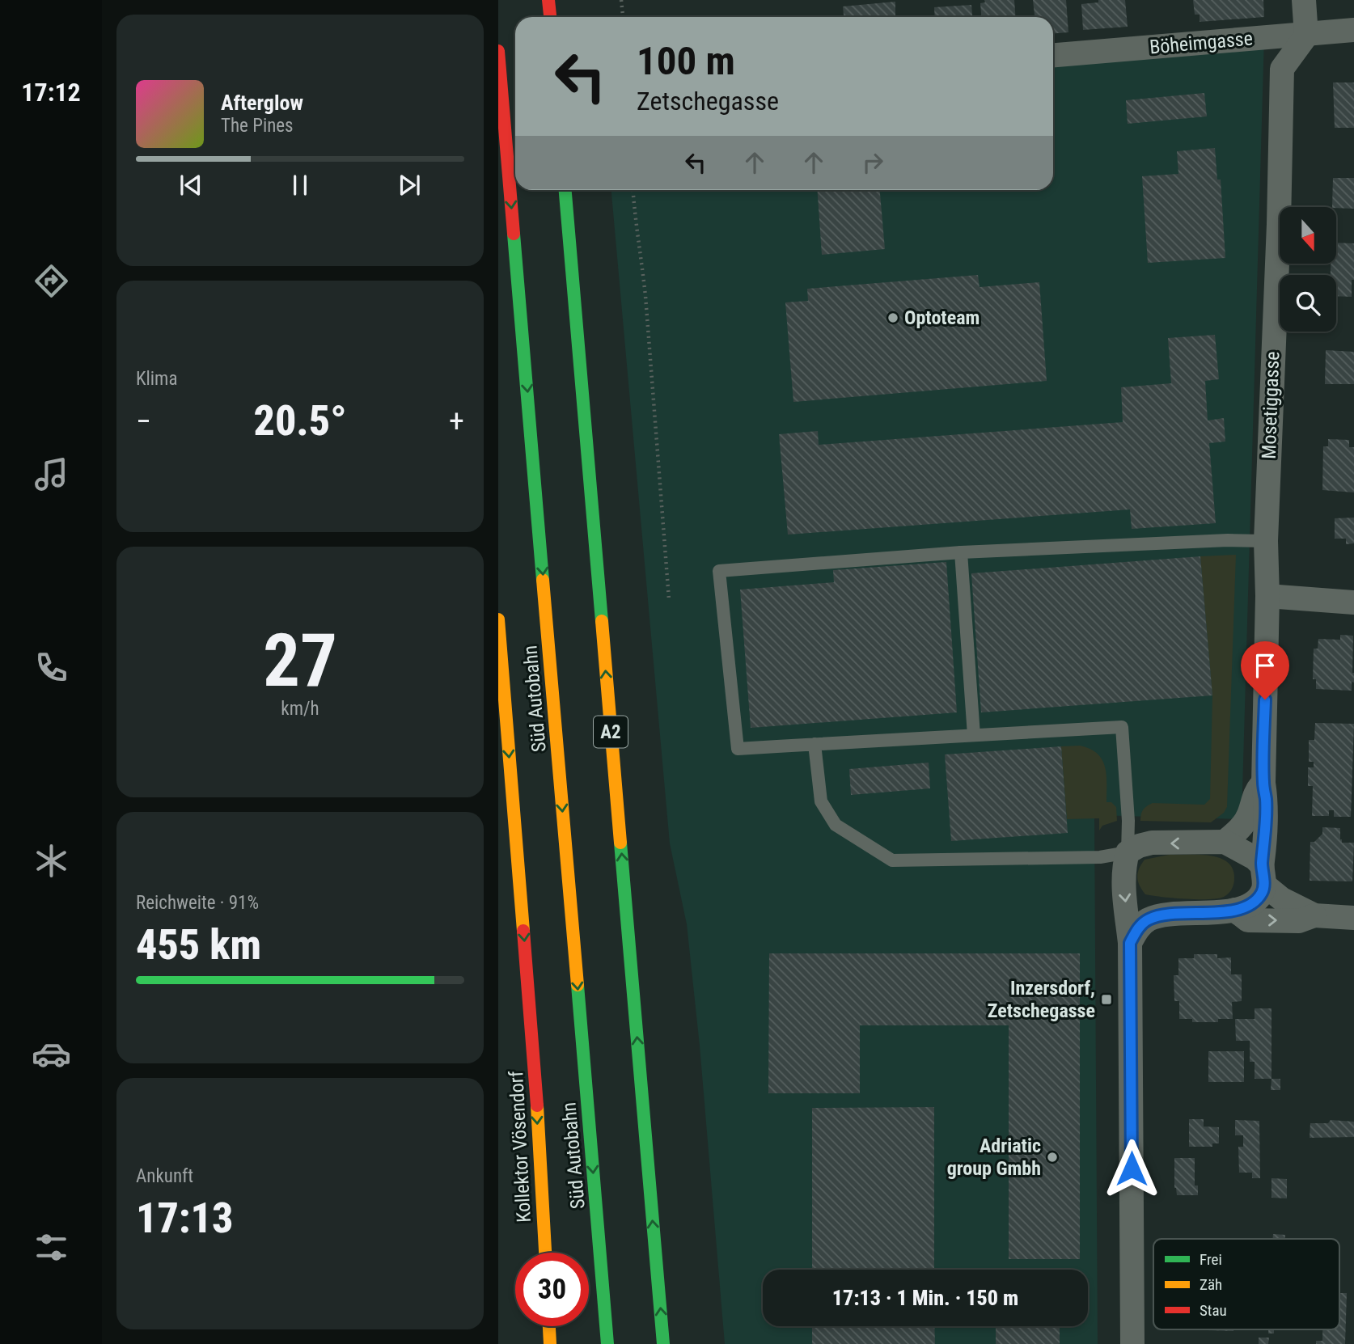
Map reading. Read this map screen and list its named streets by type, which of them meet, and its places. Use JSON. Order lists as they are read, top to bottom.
{
  "streets": {
    "highway": ["Süd Autobahn", "A2", "Kollektor Vösendorf"],
    "street": ["Böheimgasse", "Mosetiggasse"]
  },
  "crossings": [
    ["Böheimgasse", "Mosetiggasse"]
  ],
  "places": {
    "other": ["Optoteam", "Adriatic group Gmbh"],
    "transit": ["Inzersdorf, Zetschegasse"]
  },
  "legend": ["Frei", "Zäh", "Stau"],
  "north": "bottom",
  "page": {
    "tabs": "17:12",
    "turn": ["100 m", "Zetschegasse"],
    "song": ["Afterglow", "The Pines"],
    "tile": [
      "Klima",
      ["27", "km/h"],
      ["Reichweite · 91%", "455 km"],
      ["Ankunft", "17:13"]
    ],
    "heat": ["−", "20.5°", "+"],
    "limit": "30",
    "trip": "17:13 · 1 Min. · 150 m"
  }
}
